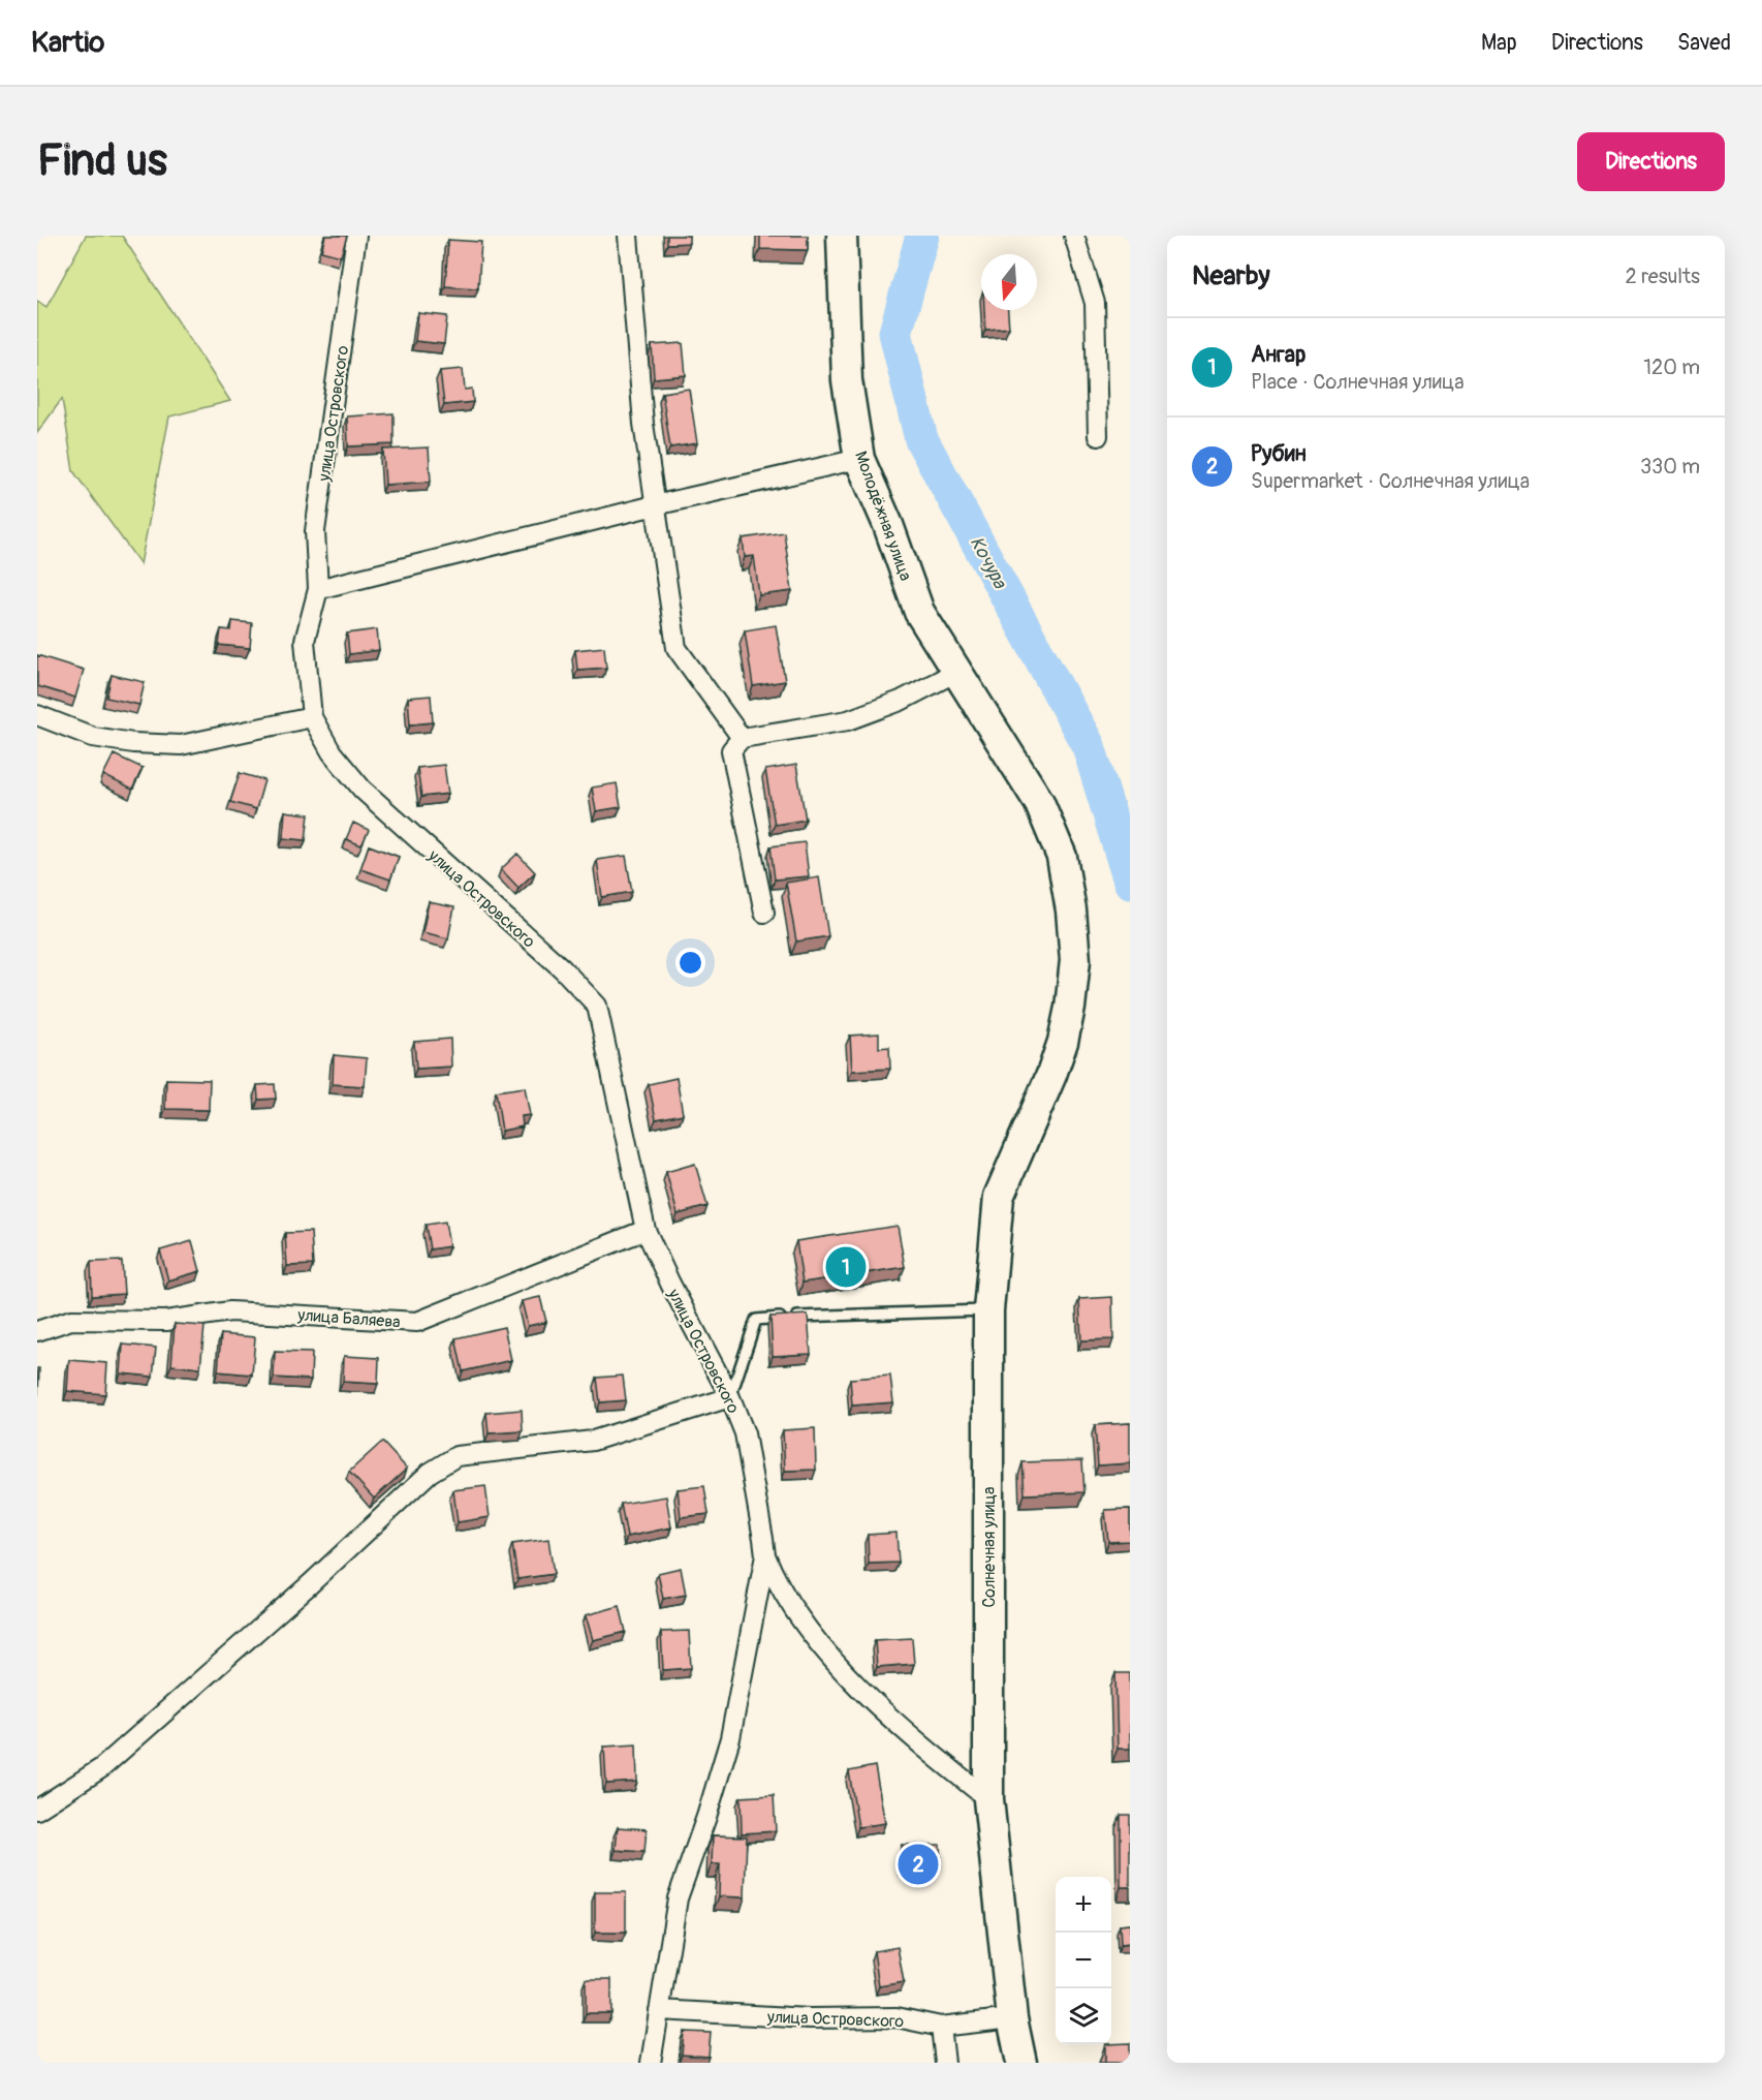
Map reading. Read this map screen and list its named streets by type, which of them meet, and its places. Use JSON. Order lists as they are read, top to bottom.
{
  "streets": {
    "main road": ["Молодёжная улица", "Солнечная улица"],
    "street": ["улица Островского", "улица Баляева"]
  },
  "crossings": [
    ["улица Островского", "улица Баляева"],
    ["улица Островского", "Солнечная улица"],
    ["Молодёжная улица", "Солнечная улица"]
  ],
  "water": ["Кочура"],
  "north": "bottom",
  "page": {
    "header": "Kartio",
    "nav": ["Map", "Directions", "Saved"],
    "buttons": "Directions",
    "title": "Find us",
    "heading": ["Nearby", "2 results"],
    "list": [
      {
        "mark": "1",
        "name": "Ангар",
        "note": "Place · Солнечная улица",
        "value": "120 m"
      },
      {
        "mark": "2",
        "name": "Рубин",
        "note": "Supermarket · Солнечная улица",
        "value": "330 m"
      }
    ],
    "pins": ["1", "2"],
    "map_buttons": ["+", "−"]
  }
}
